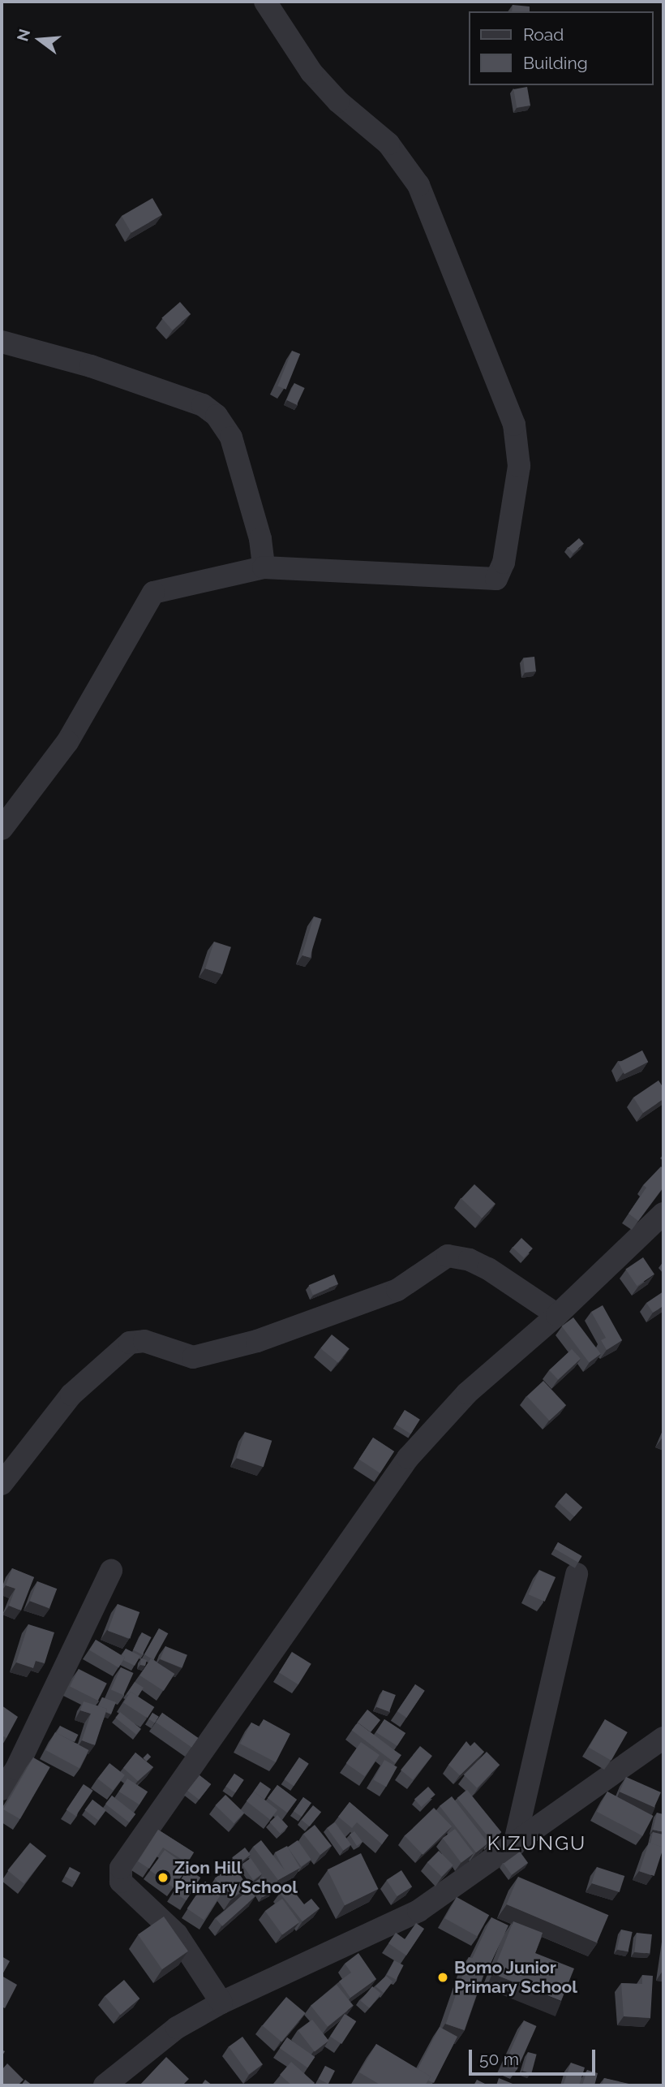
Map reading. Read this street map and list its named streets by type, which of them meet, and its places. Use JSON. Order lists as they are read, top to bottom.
{
  "districts": ["KIZUNGU"],
  "places": ["Zion Hill Primary School", "Bomo Junior Primary School"],
  "legend": ["Road", "Building"],
  "scale_bar": "50 m",
  "north": "left"
}
